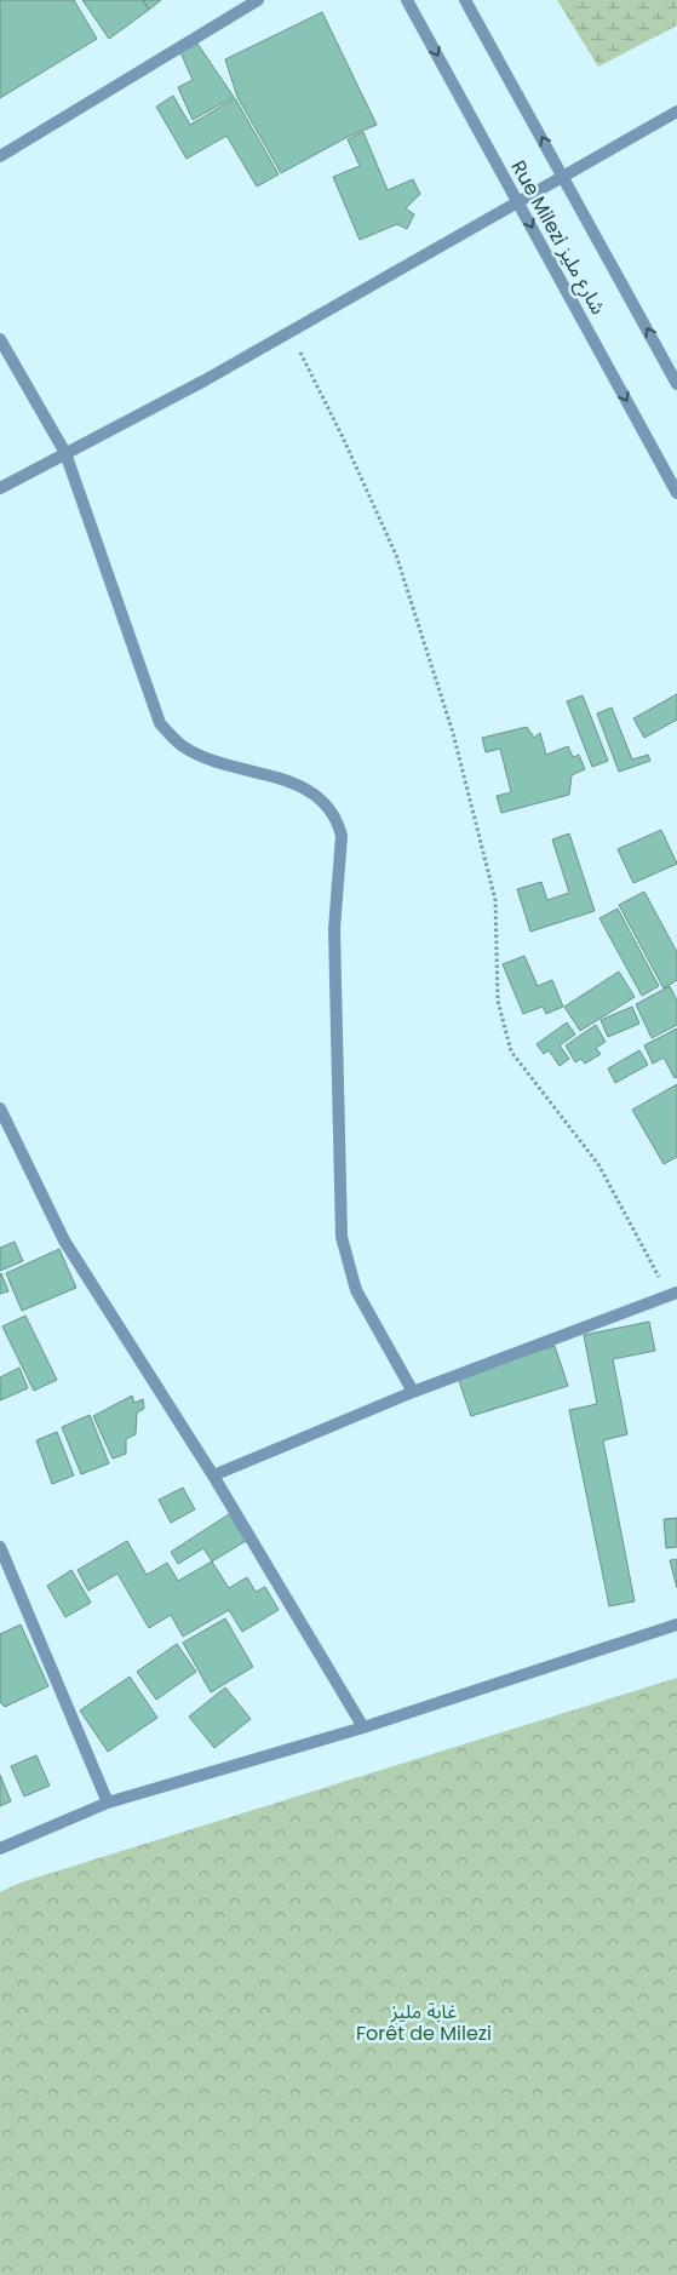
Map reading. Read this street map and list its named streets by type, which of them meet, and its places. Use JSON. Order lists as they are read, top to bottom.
{
  "streets": {
    "street": ["Rue Milezi شارع مليز"]
  },
  "parks": ["غابة مليز Forêt de Milezi"]
}
